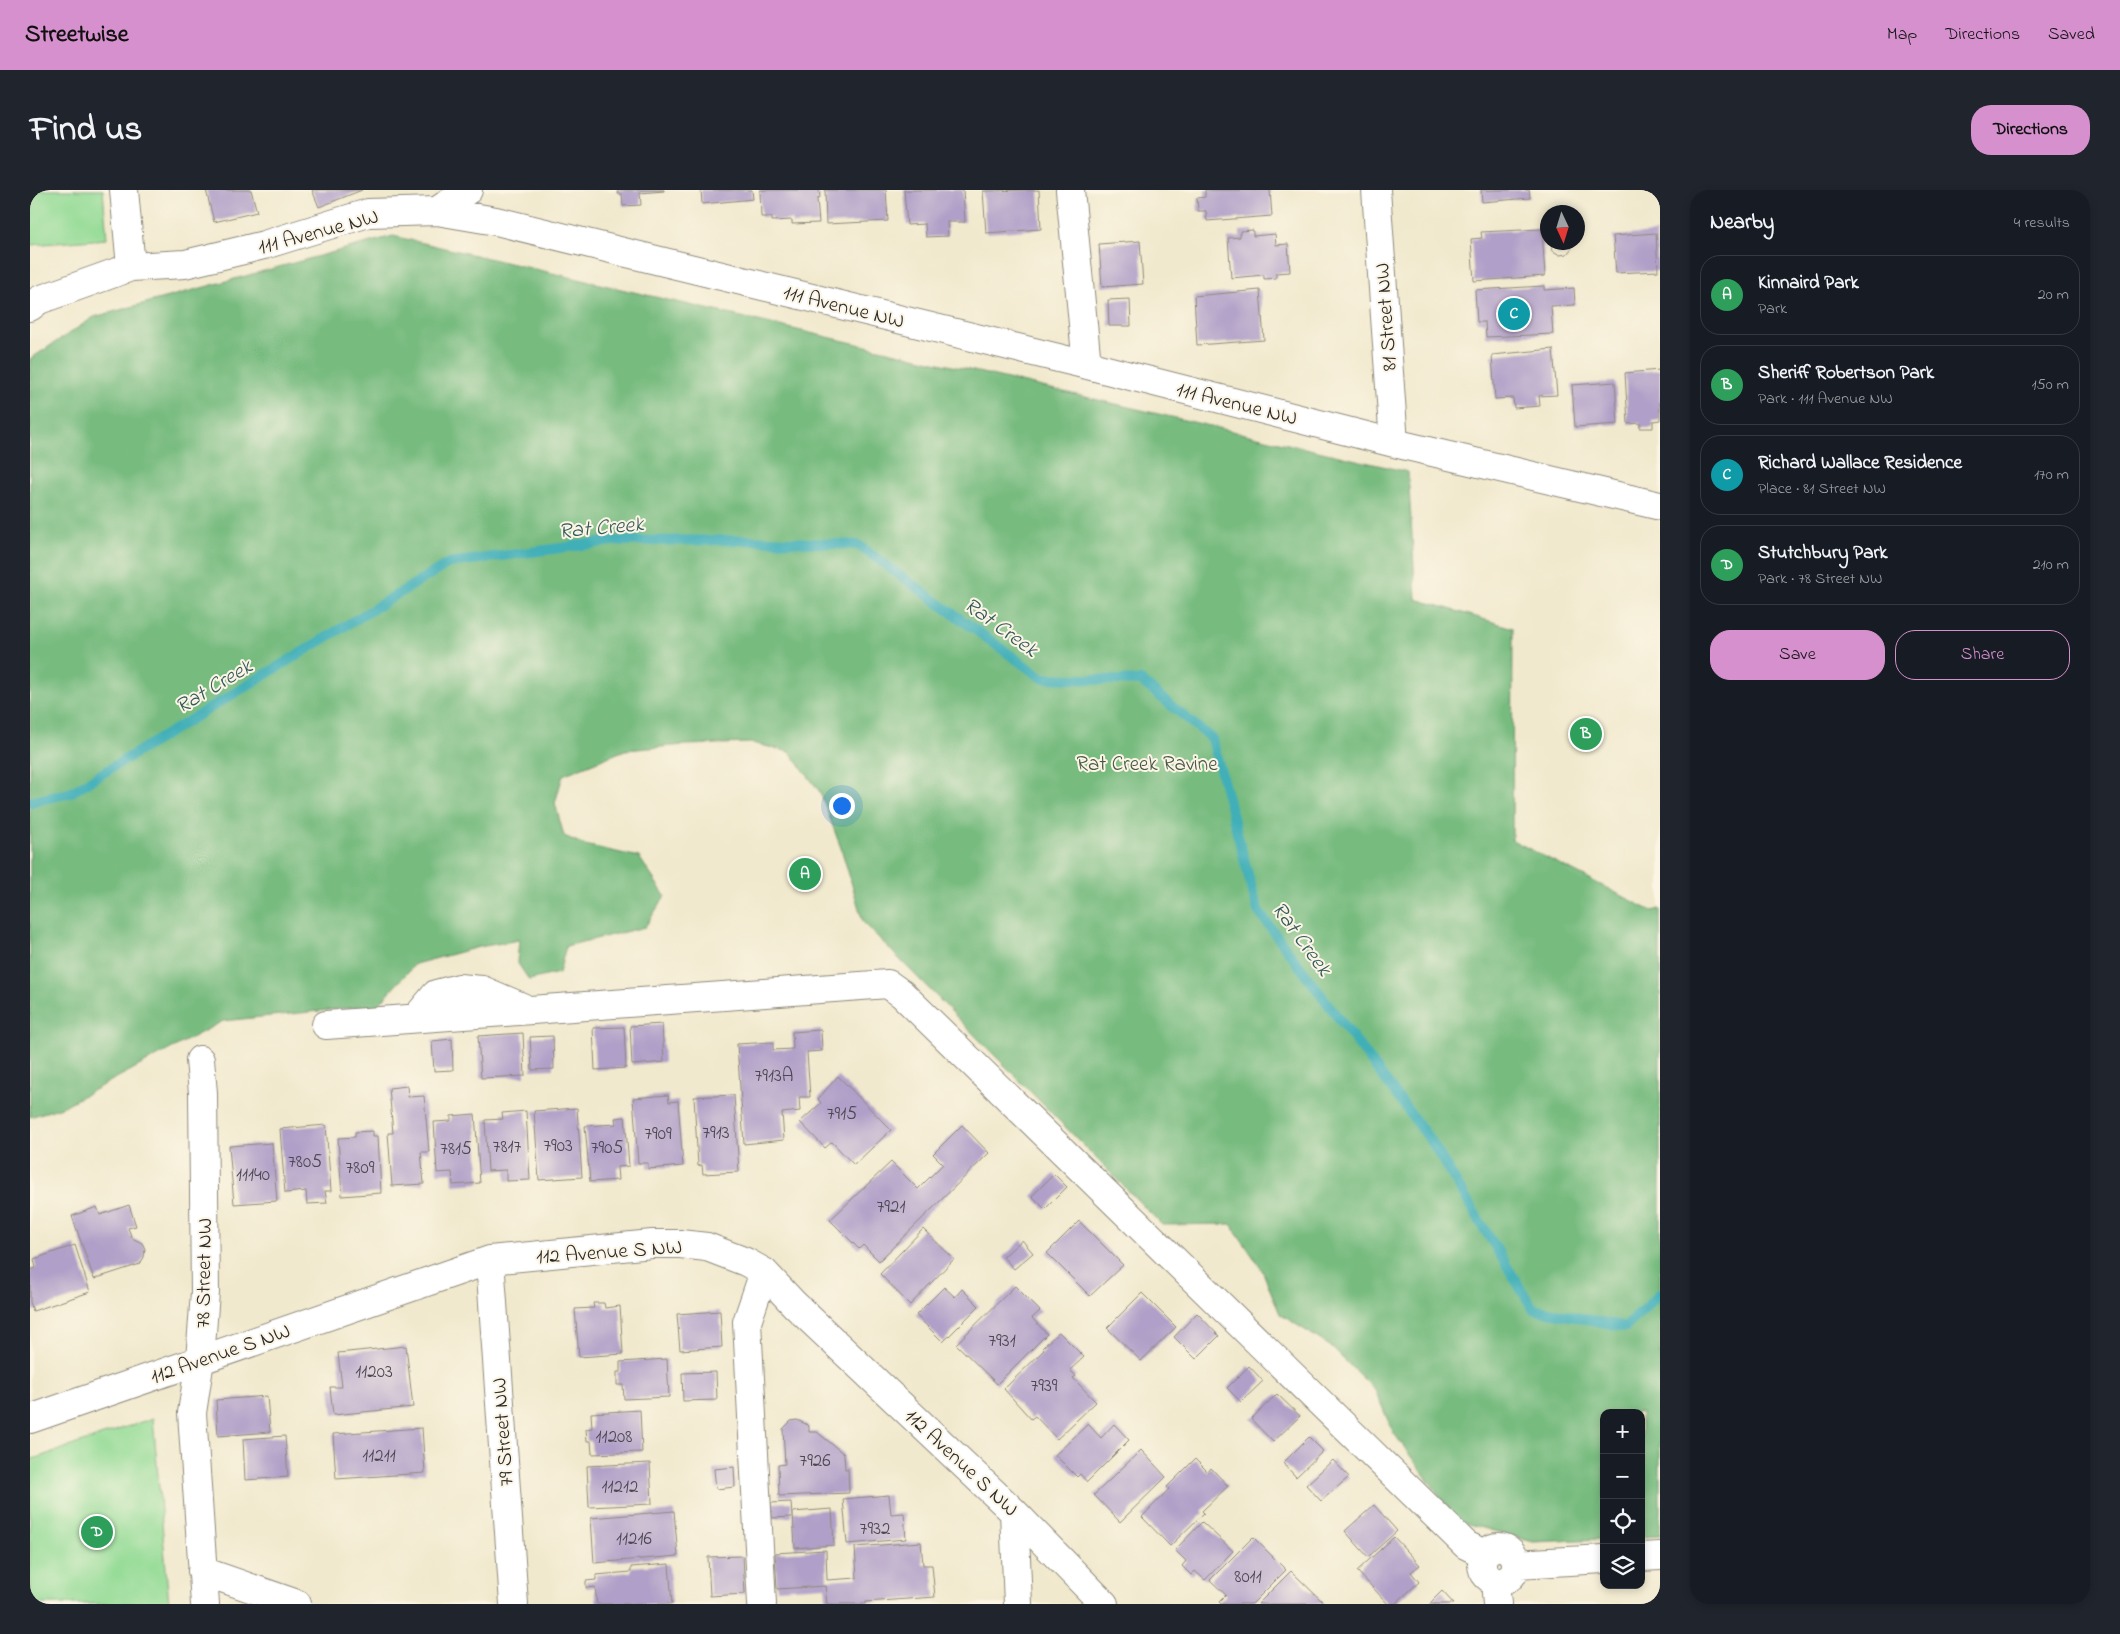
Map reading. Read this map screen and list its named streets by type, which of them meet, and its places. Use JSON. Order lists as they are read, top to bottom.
{
  "streets": {
    "street": [
      "111 Avenue NW",
      "81 Street NW",
      "112 Avenue S NW",
      "78 Street NW",
      "79 Street NW"
    ]
  },
  "crossings": [
    ["111 Avenue NW", "81 Street NW"],
    ["112 Avenue S NW", "78 Street NW"],
    ["112 Avenue S NW", "79 Street NW"]
  ],
  "water": ["Rat Creek"],
  "parks": ["Rat Creek Ravine"],
  "house_numbers": [
    "7913A",
    "7915",
    "7913",
    "7909",
    "7903",
    "7817",
    "7905",
    "7815",
    "7805",
    "7809",
    "11140",
    "7921",
    "7931",
    "11203",
    "7939",
    "11208",
    "11211",
    "7926",
    "11212",
    "7932",
    "11216",
    "8011"
  ],
  "north": "bottom",
  "page": {
    "header": "Streetwise",
    "nav": ["Map", "Directions", "Saved"],
    "title": "Find us",
    "buttons": [
      "Directions",
      ["Save", "Share"]
    ],
    "heading": ["Nearby", "4 results"],
    "list": [
      {
        "mark": "A",
        "name": "Kinnaird Park",
        "note": "Park",
        "value": "20 m"
      },
      {
        "mark": "B",
        "name": "Sheriff Robertson Park",
        "note": "Park · 111 Avenue NW",
        "value": "150 m"
      },
      {
        "mark": "C",
        "name": "Richard Wallace Residence",
        "note": "Place · 81 Street NW",
        "value": "170 m"
      },
      {
        "mark": "D",
        "name": "Stutchbury Park",
        "note": "Park · 78 Street NW",
        "value": "210 m"
      }
    ],
    "pins": [
      "C",
      "B",
      "A",
      "D"
    ],
    "map_buttons": ["+", "−"]
  }
}
